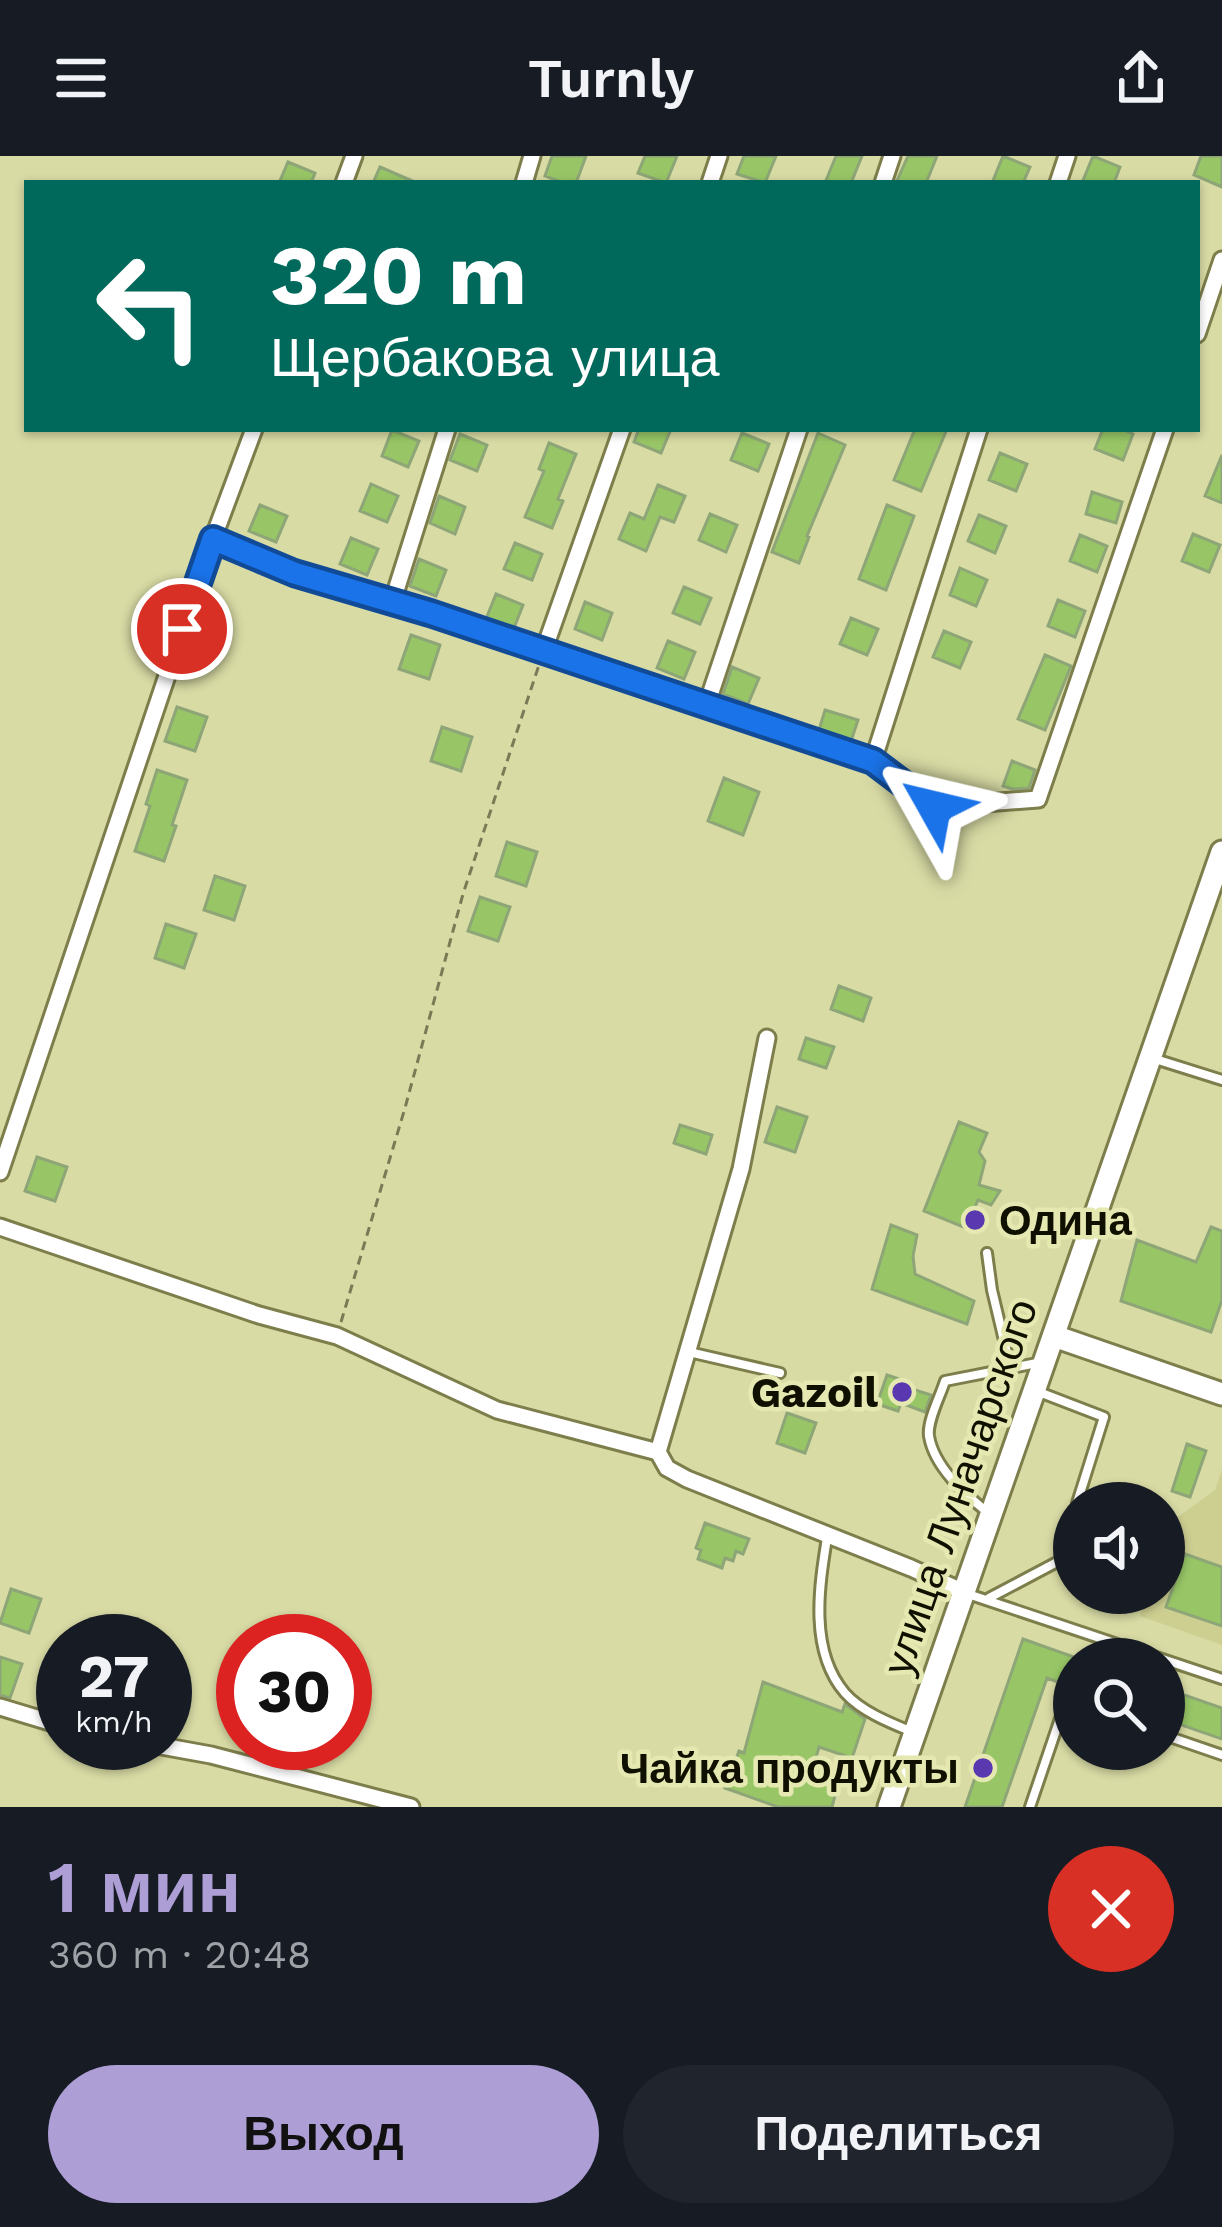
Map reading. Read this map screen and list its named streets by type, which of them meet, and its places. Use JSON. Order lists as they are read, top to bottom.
{
  "streets": {
    "main road": ["улица Луначарского"]
  },
  "places": ["Одина", "Gazoil", "Чайка продукты"],
  "page": {
    "header": "Turnly",
    "turn": ["320 m", "Щербакова улица"],
    "speed": "27 km/h",
    "limit": "30",
    "heading": ["1 мин", "360 m · 20:48"],
    "buttons": ["Выход", "Поделиться"]
  }
}
